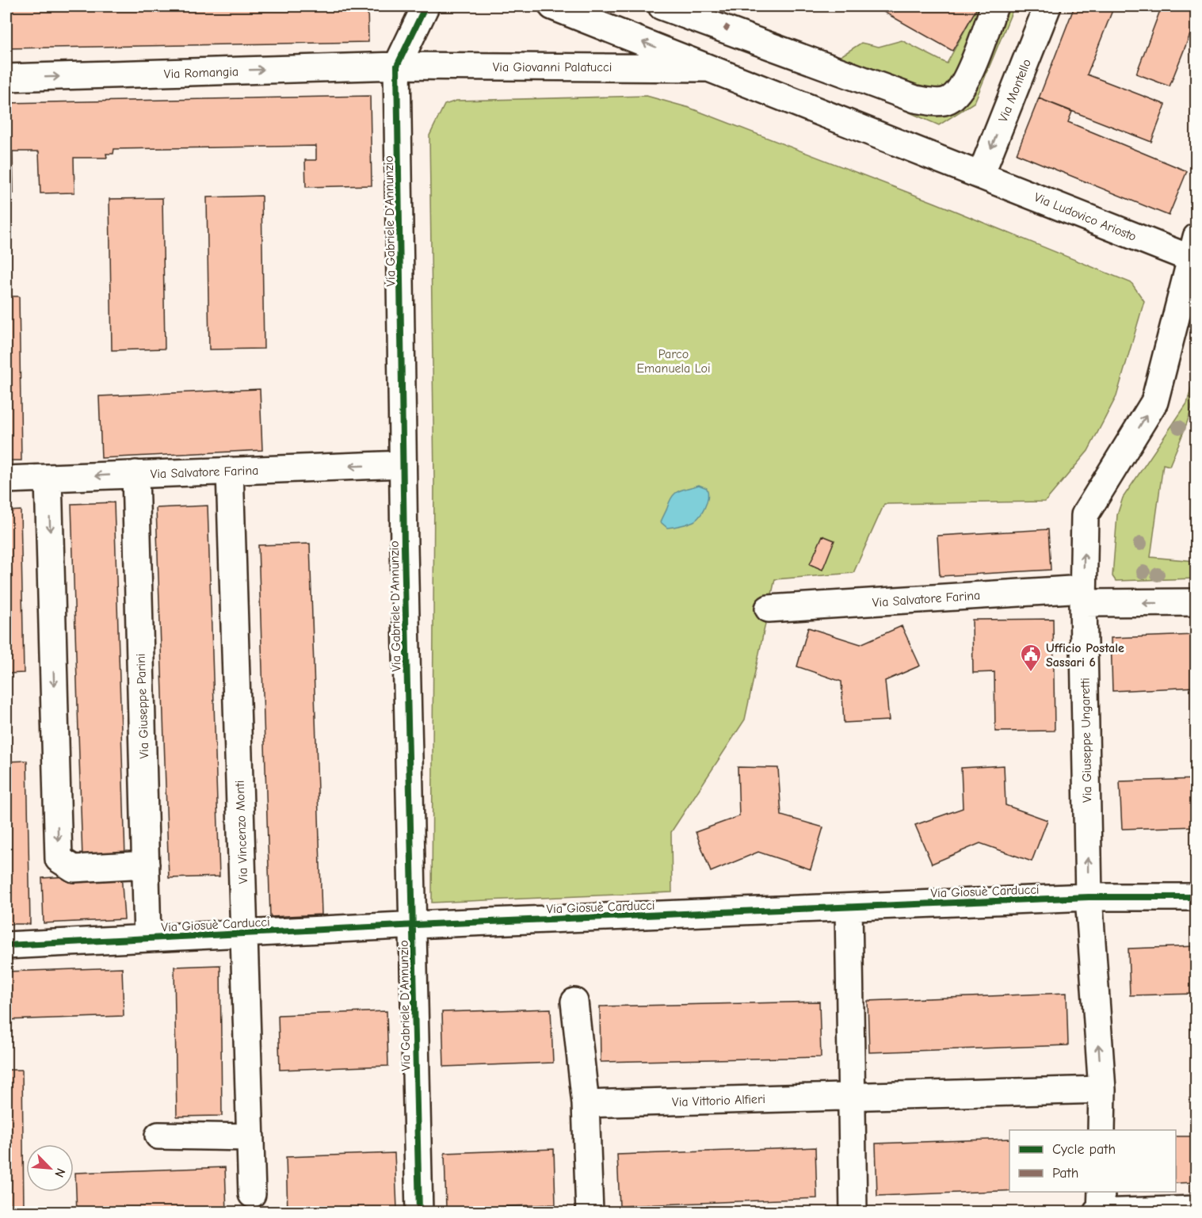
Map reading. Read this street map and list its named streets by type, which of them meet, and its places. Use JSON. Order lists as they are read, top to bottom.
{
  "streets": {
    "street": [
      "Via Giovanni Palatucci",
      "Via Romangia",
      "Via Montello",
      "Via Ludovico Ariosto",
      "Via Gabriele D'Annunzio",
      "Via Salvatore Farina",
      "Via Giuseppe Parini",
      "Via Giuseppe Ungaretti",
      "Via Vincenzo Monti",
      "Via Giosuè Carducci",
      "Via Vittorio Alfieri"
    ]
  },
  "crossings": [
    ["Via Giovanni Palatucci", "Via Romangia"],
    ["Via Giovanni Palatucci", "Via Montello"],
    ["Via Giovanni Palatucci", "Via Ludovico Ariosto"],
    ["Via Giovanni Palatucci", "Via Gabriele D'Annunzio"],
    ["Via Romangia", "Via Gabriele D'Annunzio"],
    ["Via Montello", "Via Ludovico Ariosto"],
    ["Via Ludovico Ariosto", "Via Giuseppe Ungaretti"],
    ["Via Gabriele D'Annunzio", "Via Salvatore Farina"],
    ["Via Gabriele D'Annunzio", "Via Giosuè Carducci"],
    ["Via Salvatore Farina", "Via Giuseppe Parini"],
    ["Via Salvatore Farina", "Via Giuseppe Ungaretti"],
    ["Via Salvatore Farina", "Via Vincenzo Monti"],
    ["Via Giuseppe Parini", "Via Giosuè Carducci"],
    ["Via Giuseppe Ungaretti", "Via Giosuè Carducci"],
    ["Via Giuseppe Ungaretti", "Via Vittorio Alfieri"],
    ["Via Vincenzo Monti", "Via Giosuè Carducci"]
  ],
  "one_way": [
    "Via Romangia",
    "Via Montello",
    "Via Salvatore Farina",
    "Via Giuseppe Ungaretti"
  ],
  "parks": ["Parco Emanuela Loi"],
  "places": {
    "public building": ["Ufficio Postale Sassari 6"]
  },
  "legend": ["Cycle path", "Path"],
  "north": "bottom right"
}
